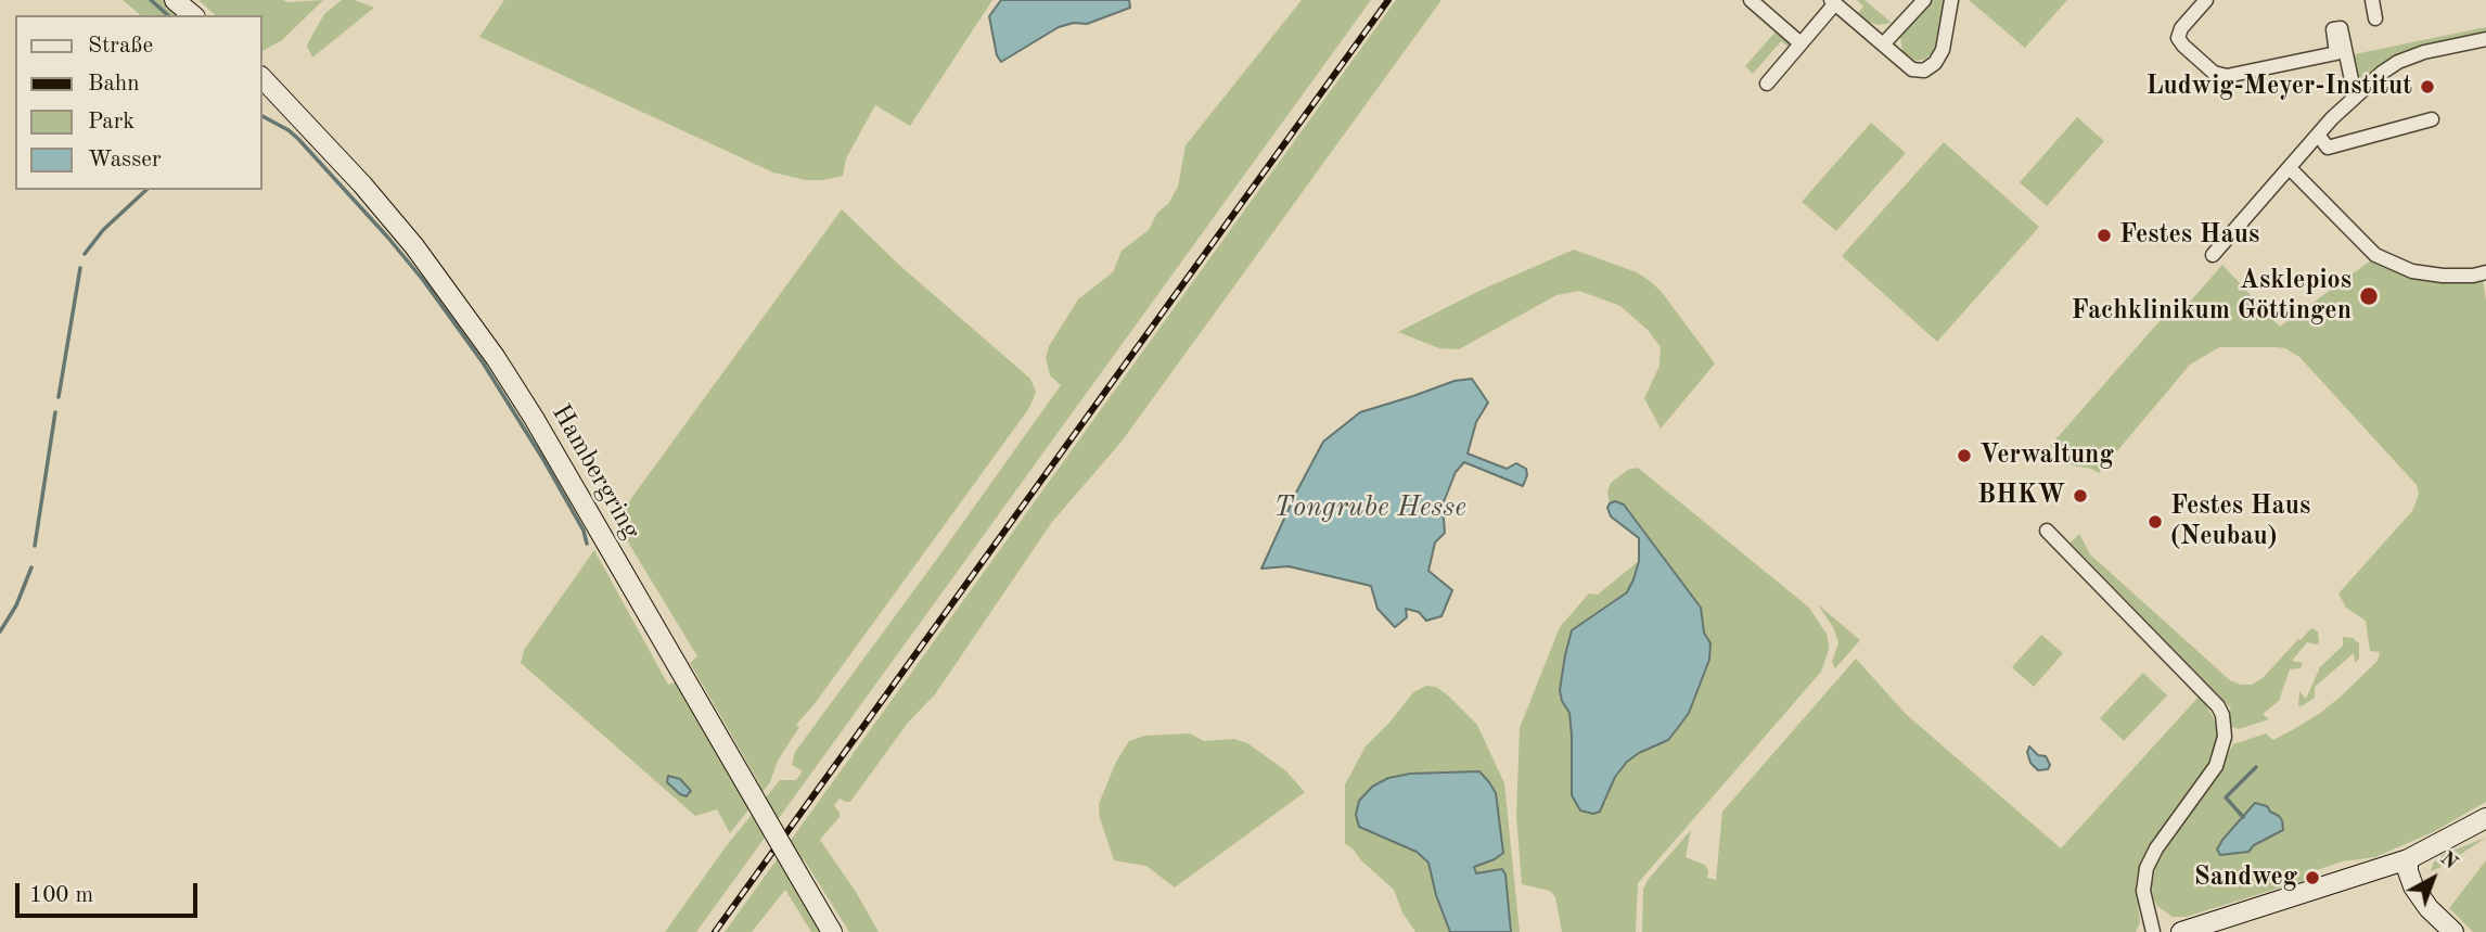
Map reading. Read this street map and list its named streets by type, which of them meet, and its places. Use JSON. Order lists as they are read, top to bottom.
{
  "streets": {
    "main road": ["Hambergring"]
  },
  "water": ["Tongrube Hesse"],
  "places": [
    "Ludwig-Meyer-Institut",
    "Festes Haus",
    "Asklepios Fachklinikum Göttingen",
    "Verwaltung",
    "BHKW",
    "Festes Haus (Neubau)",
    "Sandweg"
  ],
  "legend": [
    "Straße",
    "Bahn",
    "Park",
    "Wasser"
  ],
  "scale_bar": "100 m",
  "north": "top right"
}
